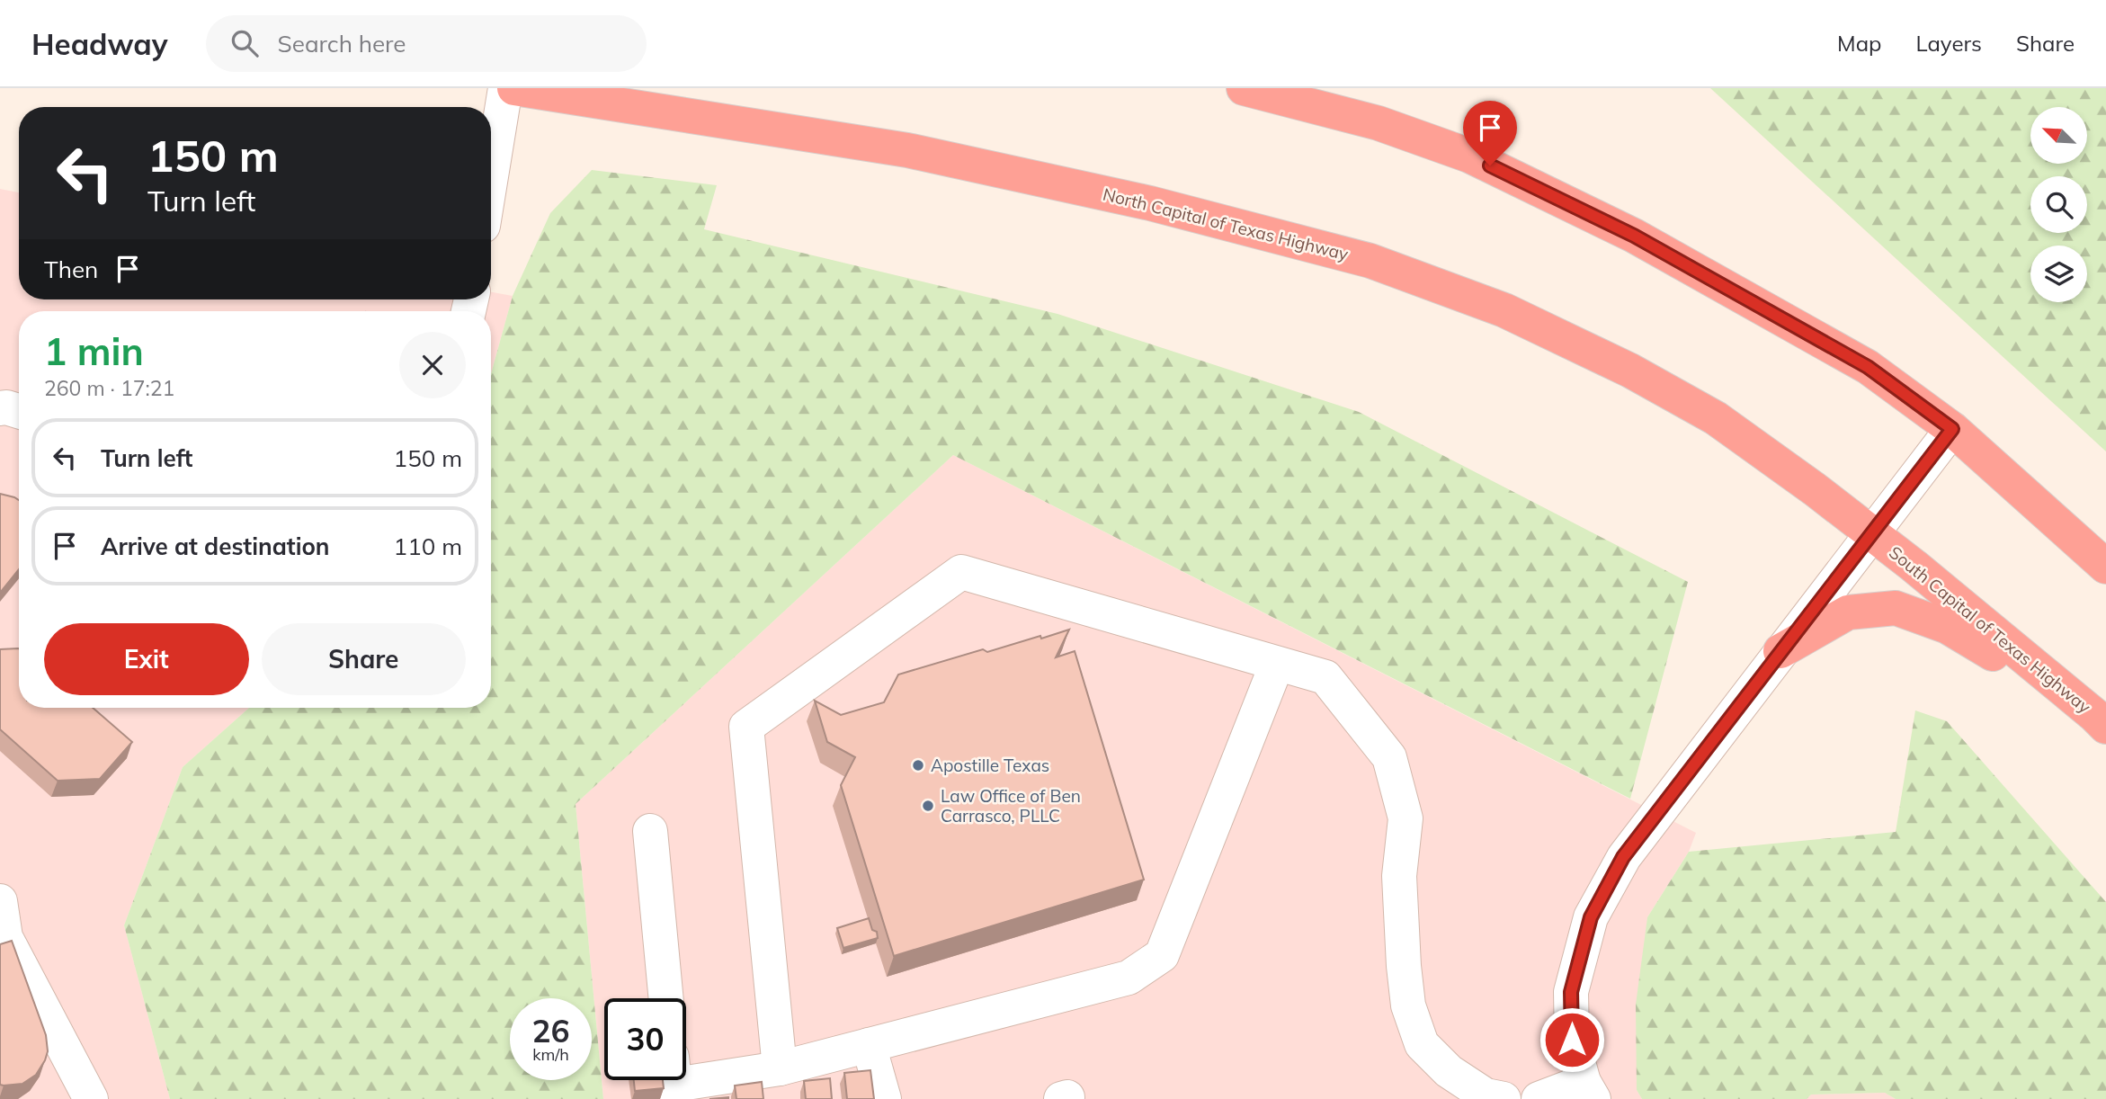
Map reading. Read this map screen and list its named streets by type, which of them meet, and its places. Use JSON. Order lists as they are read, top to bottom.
{
  "streets": {
    "highway": ["North Capital of Texas Highway", "South Capital of Texas Highway"]
  },
  "crossings": [
    ["North Capital of Texas Highway", "South Capital of Texas Highway"]
  ],
  "places": ["Apostille Texas", "Law Office of Ben Carrasco, PLLC"],
  "north": "top left",
  "page": {
    "header": "Headway",
    "search": "Search here",
    "nav": ["Map", "Layers", "Share"],
    "turn": ["150 m", "Turn left"],
    "then": "Then",
    "heading": ["1 min", "260 m · 17:21"],
    "list": [
      {
        "name": "Turn left",
        "value": "150 m"
      },
      {
        "name": "Arrive at destination",
        "value": "110 m"
      }
    ],
    "buttons": ["Exit", "Share"],
    "speed": "26 km/h",
    "limit": "30"
  }
}
